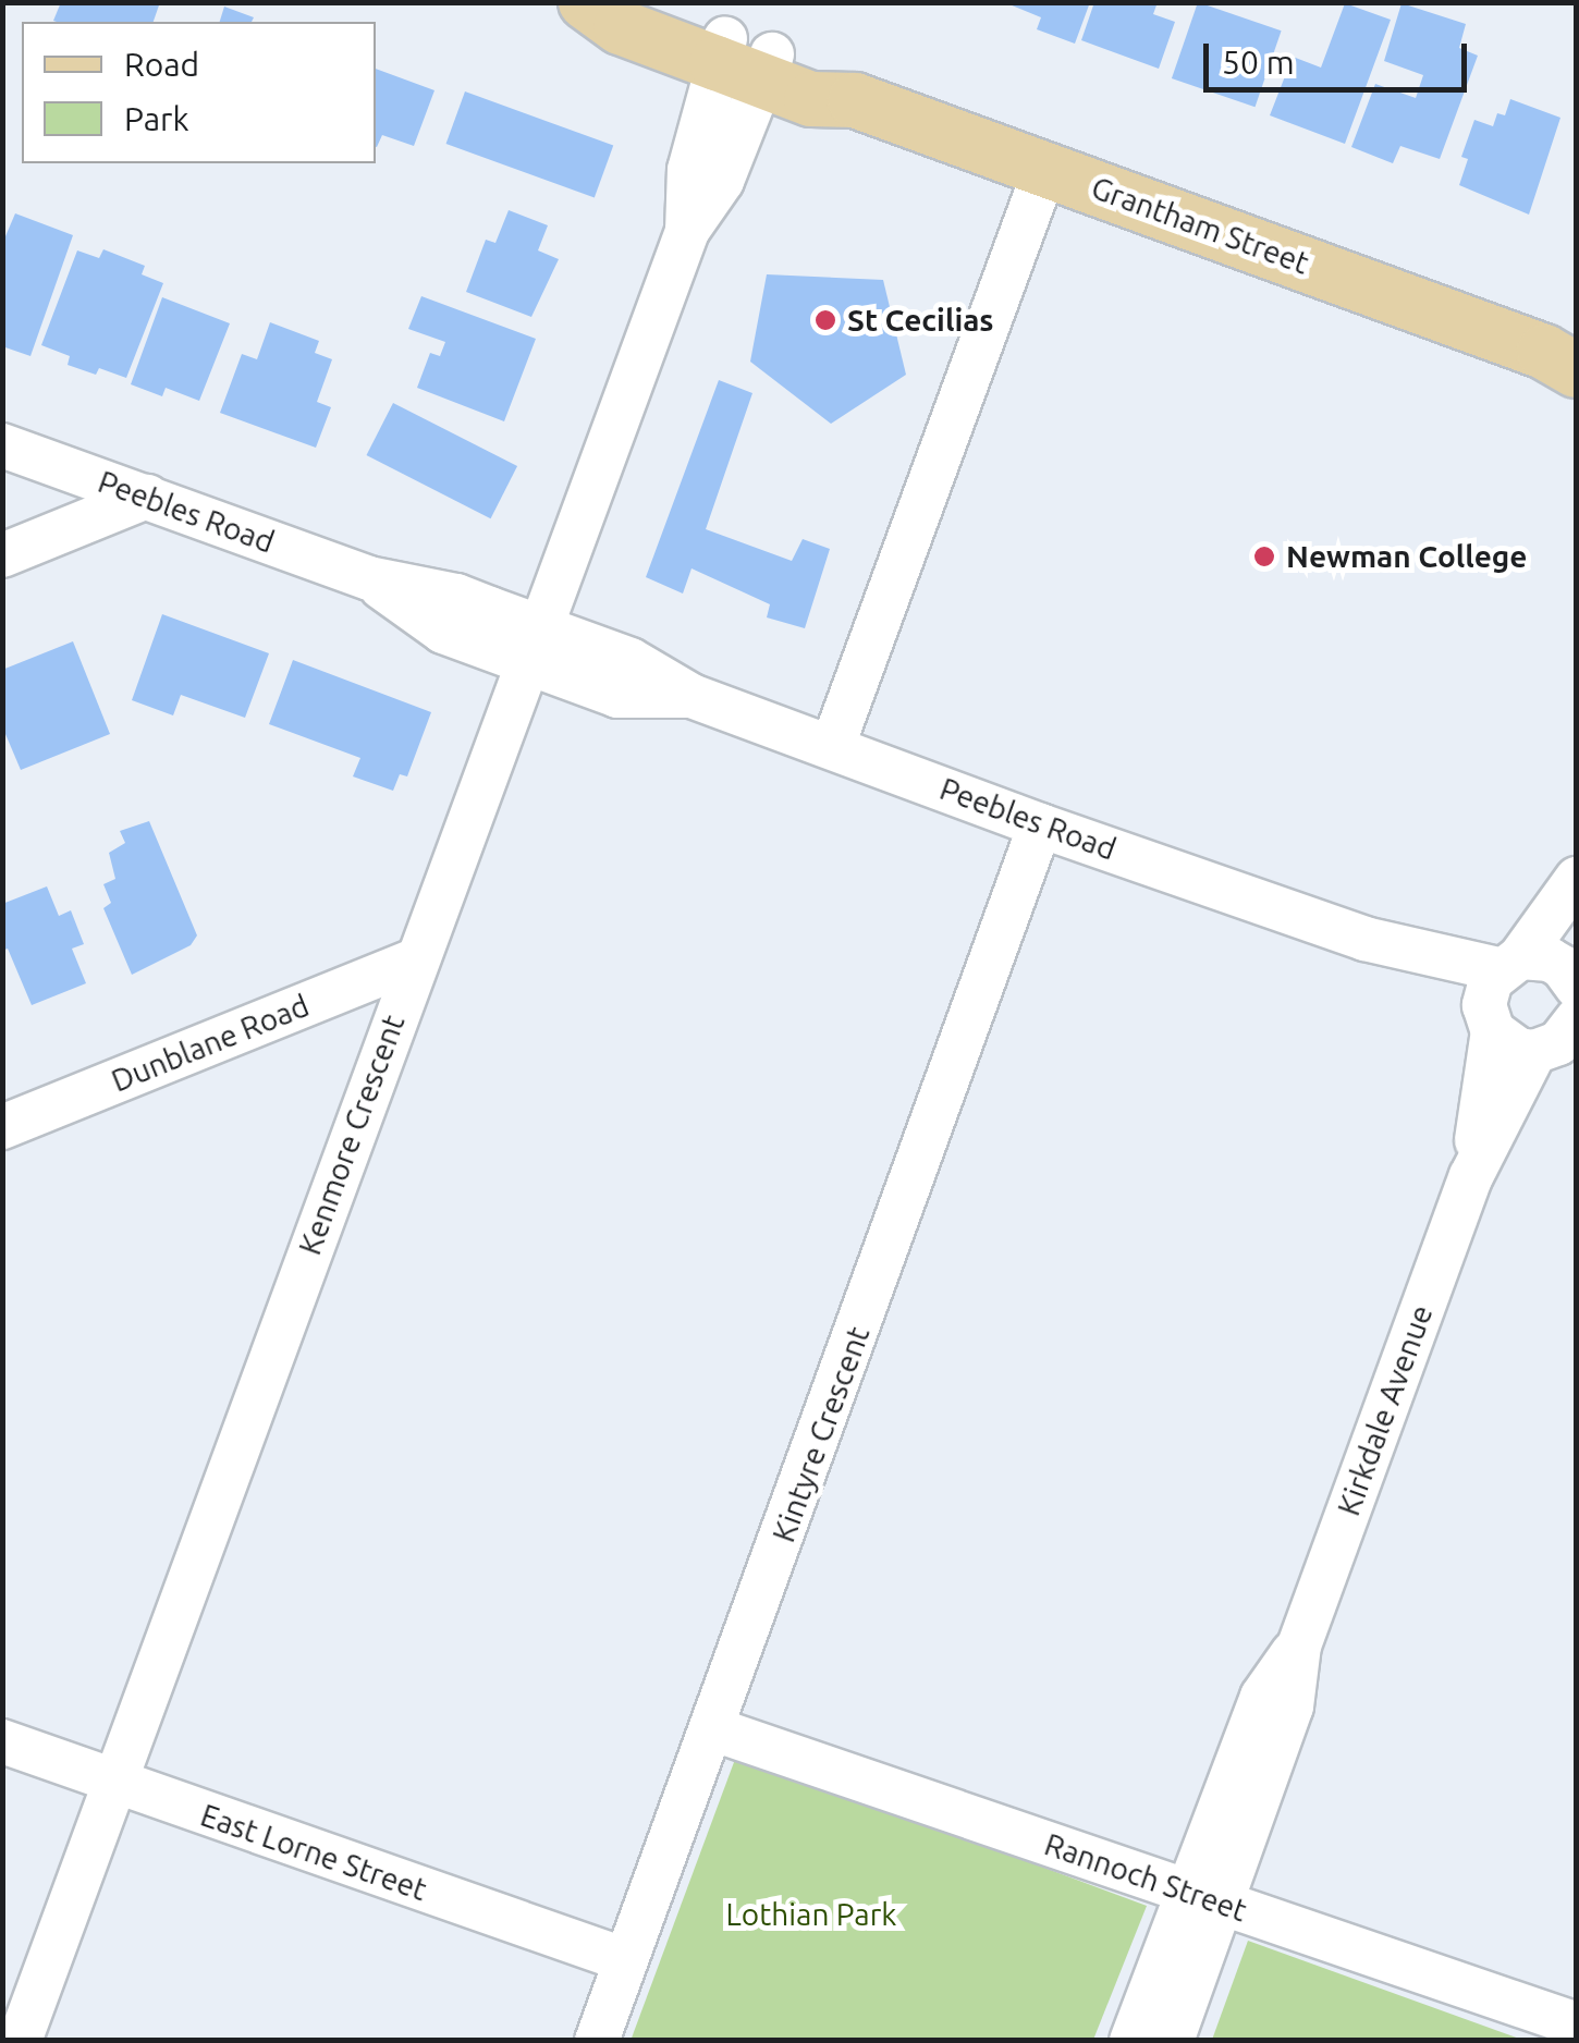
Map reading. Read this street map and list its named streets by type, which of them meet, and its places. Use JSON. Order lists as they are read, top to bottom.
{
  "streets": {
    "main road": ["Grantham Street"],
    "street": [
      "Peebles Road",
      "Dunblane Road",
      "Kenmore Crescent",
      "Kirkdale Avenue",
      "Kintyre Crescent",
      "East Lorne Street",
      "Rannoch Street"
    ]
  },
  "crossings": [
    ["Grantham Street", "Kenmore Crescent"],
    ["Peebles Road", "Kenmore Crescent"],
    ["Peebles Road", "Kirkdale Avenue"],
    ["Peebles Road", "Kintyre Crescent"],
    ["Dunblane Road", "Kenmore Crescent"],
    ["Kenmore Crescent", "East Lorne Street"],
    ["Kirkdale Avenue", "Rannoch Street"],
    ["Kintyre Crescent", "East Lorne Street"],
    ["Kintyre Crescent", "Rannoch Street"]
  ],
  "parks": ["Lothian Park"],
  "places": ["St Cecilias", "Newman College"],
  "legend": ["Road", "Park"],
  "scale_bar": "50 m"
}
